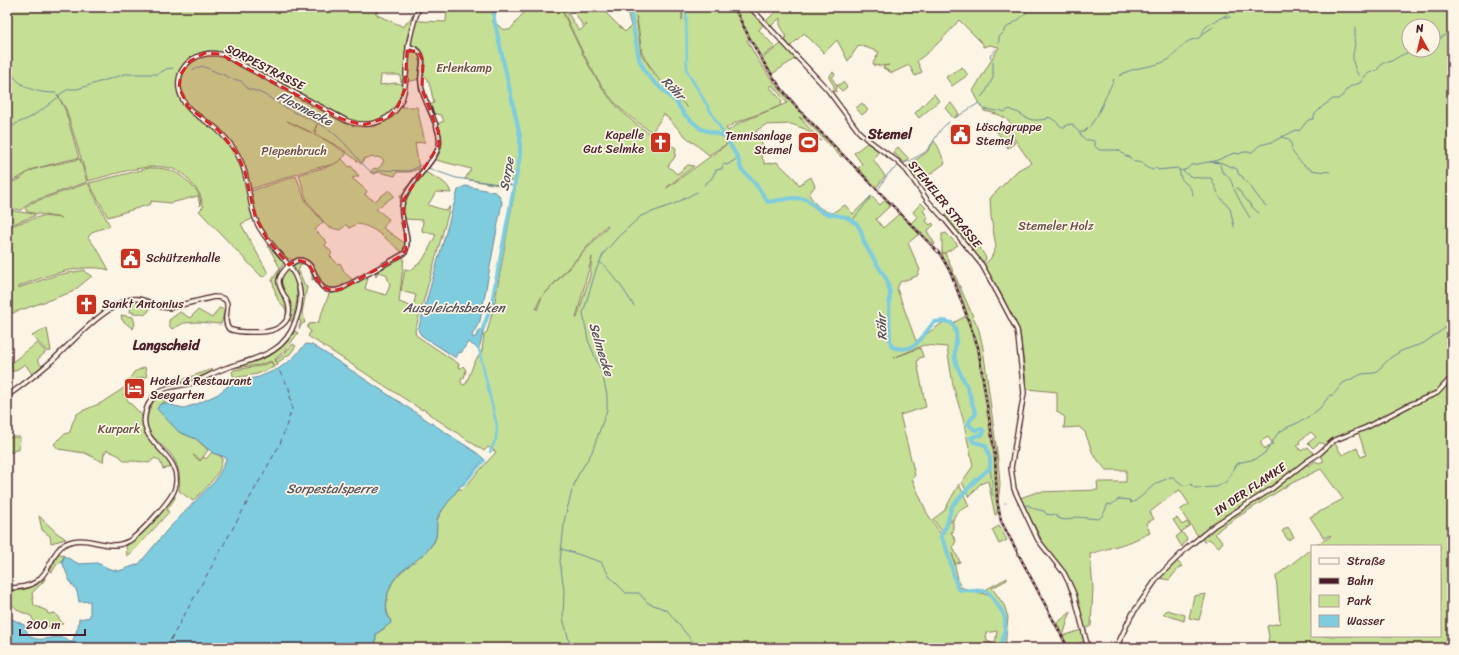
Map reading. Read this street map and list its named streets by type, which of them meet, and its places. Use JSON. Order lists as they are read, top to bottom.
{
  "streets": {
    "main road": ["SORPESTRASSE", "STEMELER STRASSE", "IN DER FLAMKE"]
  },
  "districts": ["Stemel", "Langscheid"],
  "water": [
    "Röhr",
    "Flasmecke",
    "Sorpe",
    "Ausgleichsbecken",
    "Selmecke",
    "Sorpestalsperre"
  ],
  "parks": [
    "Erlenkamp",
    "Piepenbruch",
    "Stemeler Holz",
    "Kurpark"
  ],
  "places": {
    "public building": ["Löschgruppe Stemel", "Schützenhalle"],
    "church": ["Kapelle Gut Selmke", "Sankt Antonius"],
    "sports": ["Tennisanlage Stemel"],
    "hotel": ["Hotel & Restaurant Seegarten"]
  },
  "legend": [
    "Straße",
    "Bahn",
    "Park",
    "Wasser"
  ],
  "scale_bar": "200 m",
  "north": "top"
}
